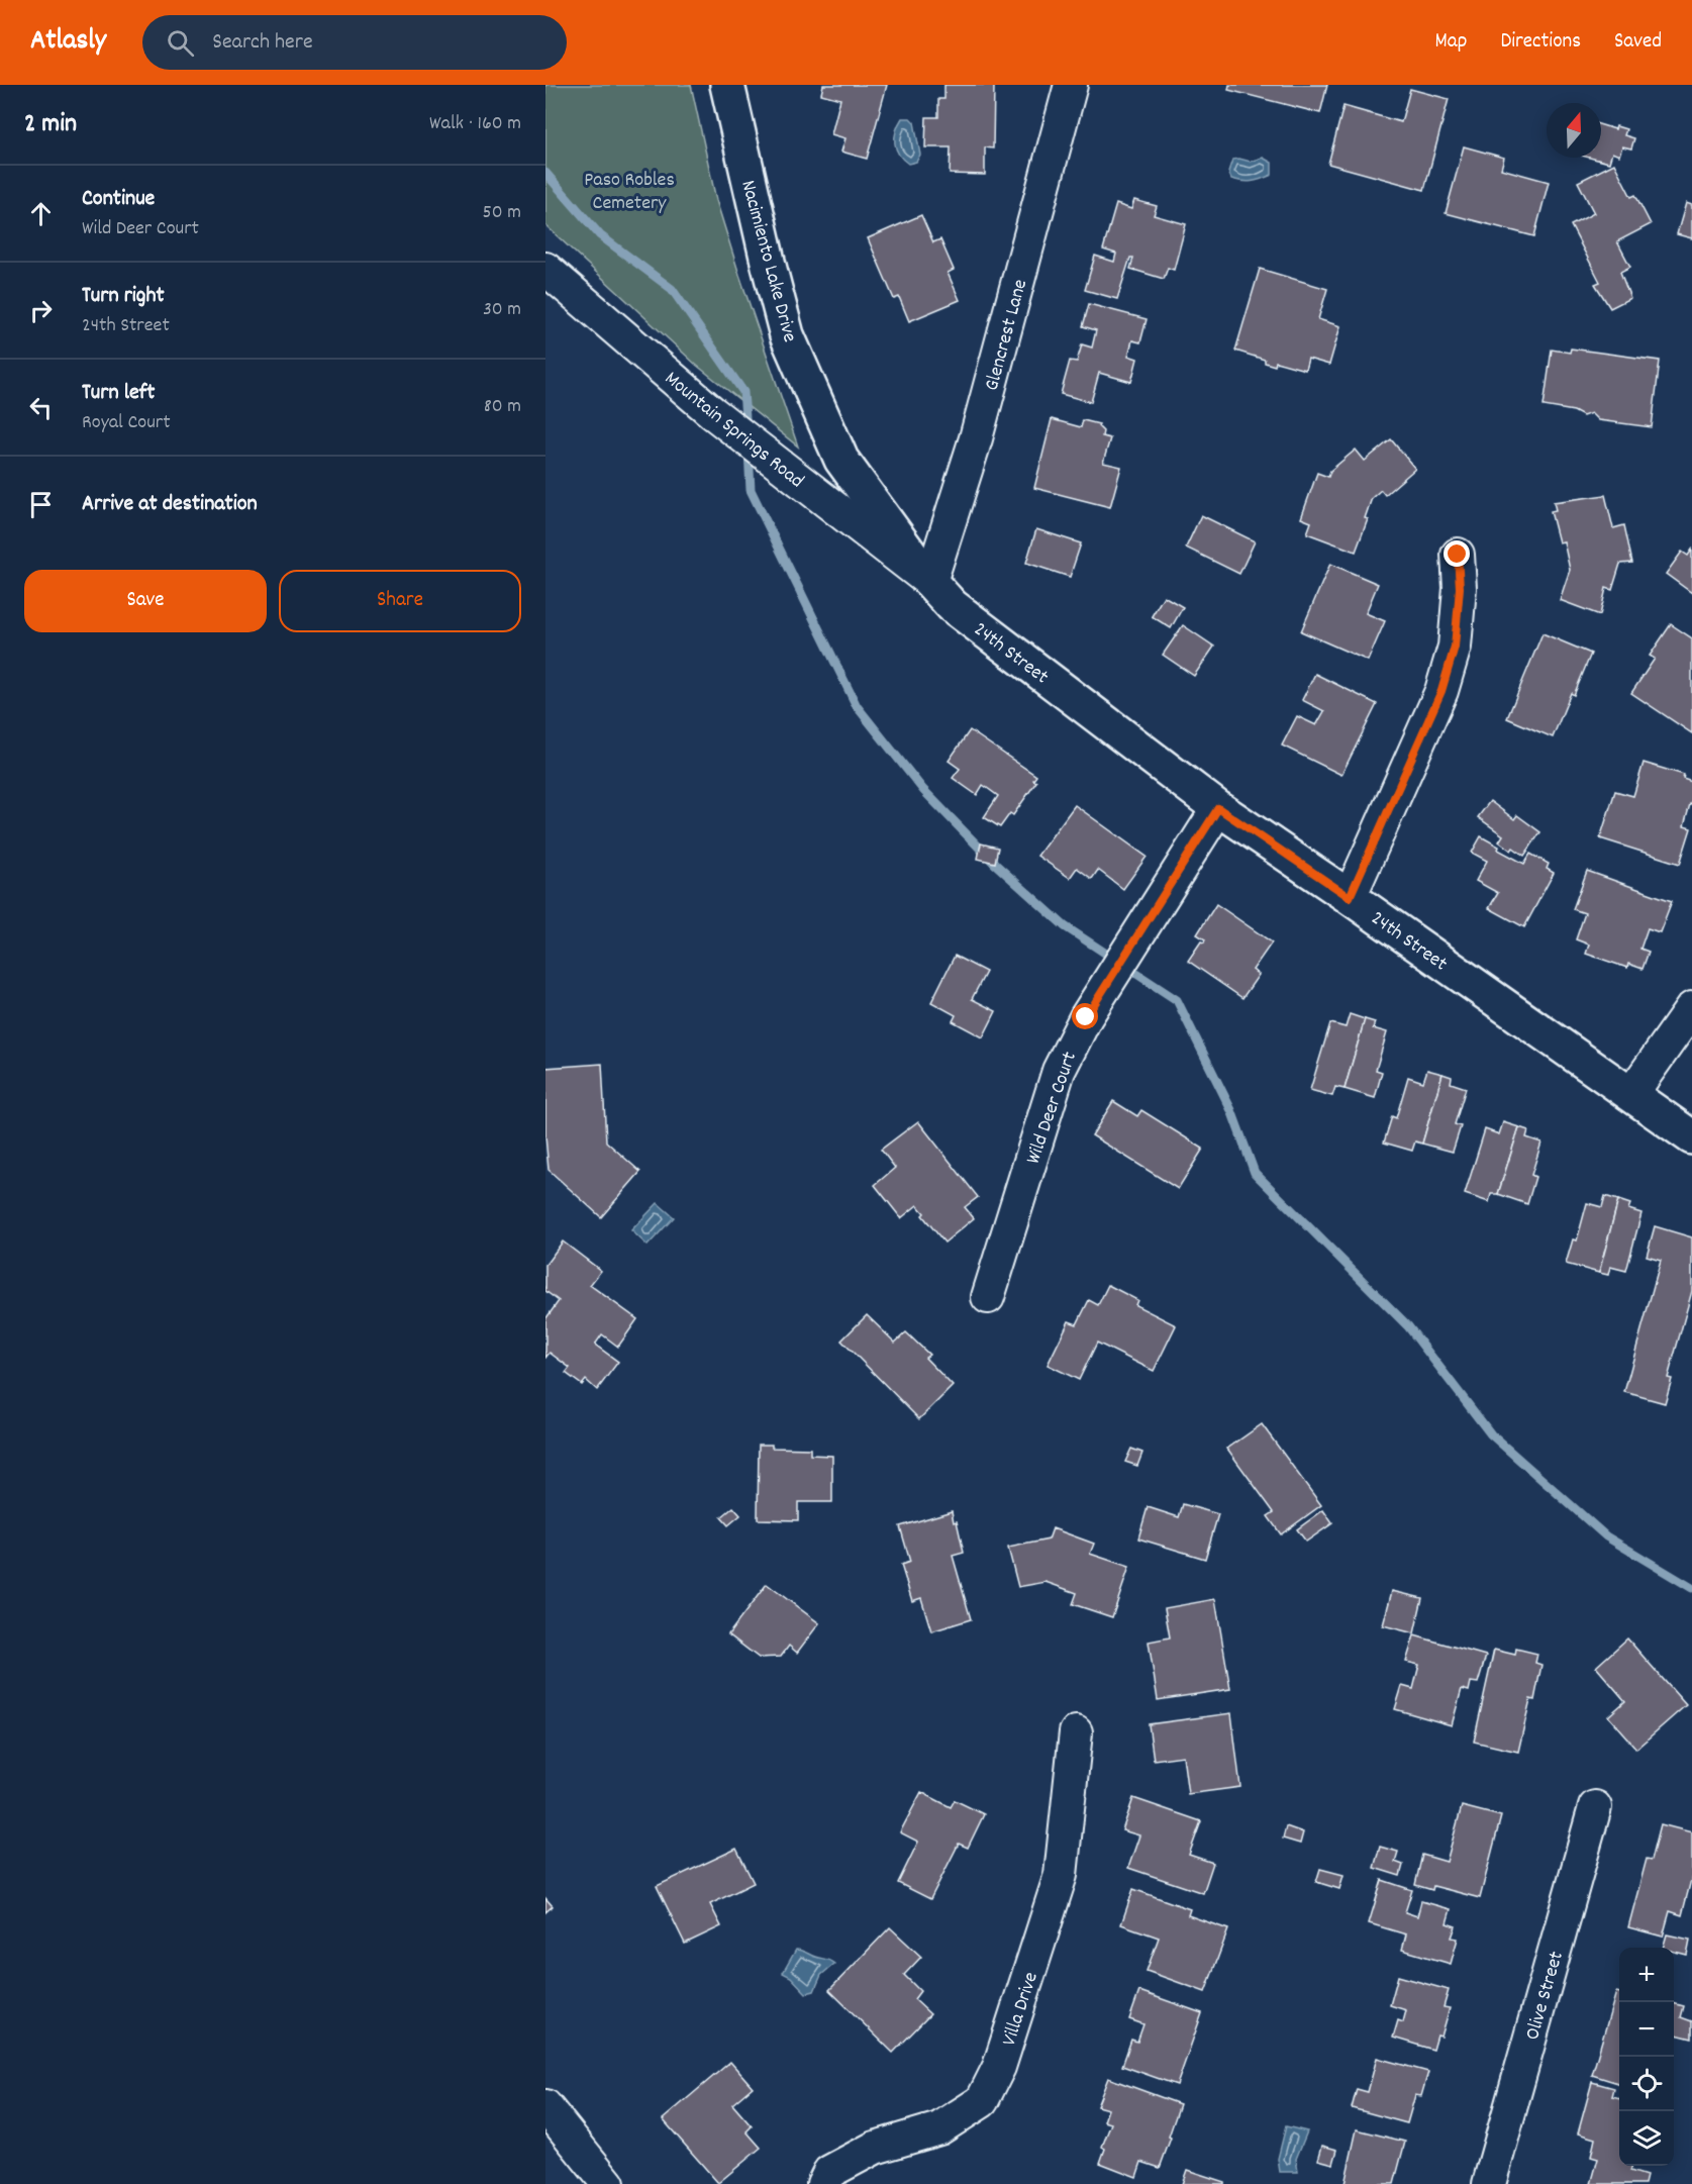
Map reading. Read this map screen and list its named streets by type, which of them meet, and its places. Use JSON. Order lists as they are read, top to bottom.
{
  "streets": {
    "main road": ["Nacimiento Lake Drive", "24th Street"],
    "street": [
      "Glencrest Lane",
      "Mountain Springs Road",
      "Wild Deer Court",
      "Olive Street",
      "Villa Drive"
    ]
  },
  "crossings": [
    ["Nacimiento Lake Drive", "Glencrest Lane"],
    ["Nacimiento Lake Drive", "Mountain Springs Road"],
    ["Nacimiento Lake Drive", "24th Street"],
    ["Glencrest Lane", "Mountain Springs Road"],
    ["Glencrest Lane", "24th Street"],
    ["Mountain Springs Road", "24th Street"],
    ["24th Street", "Wild Deer Court"]
  ],
  "parks": ["Paso Robles Cemetery"],
  "north": "top",
  "page": {
    "header": "Atlasly",
    "search": "Search here",
    "nav": ["Map", "Directions", "Saved"],
    "heading": ["2 min", "Walk · 160 m"],
    "list": [
      ["Continue", "Wild Deer Court", "50 m"],
      ["Turn right", "24th Street", "30 m"],
      ["Turn left", "Royal Court", "80 m"],
      "Arrive at destination"
    ],
    "buttons": ["Save", "Share"],
    "map_buttons": ["+", "−"]
  }
}
